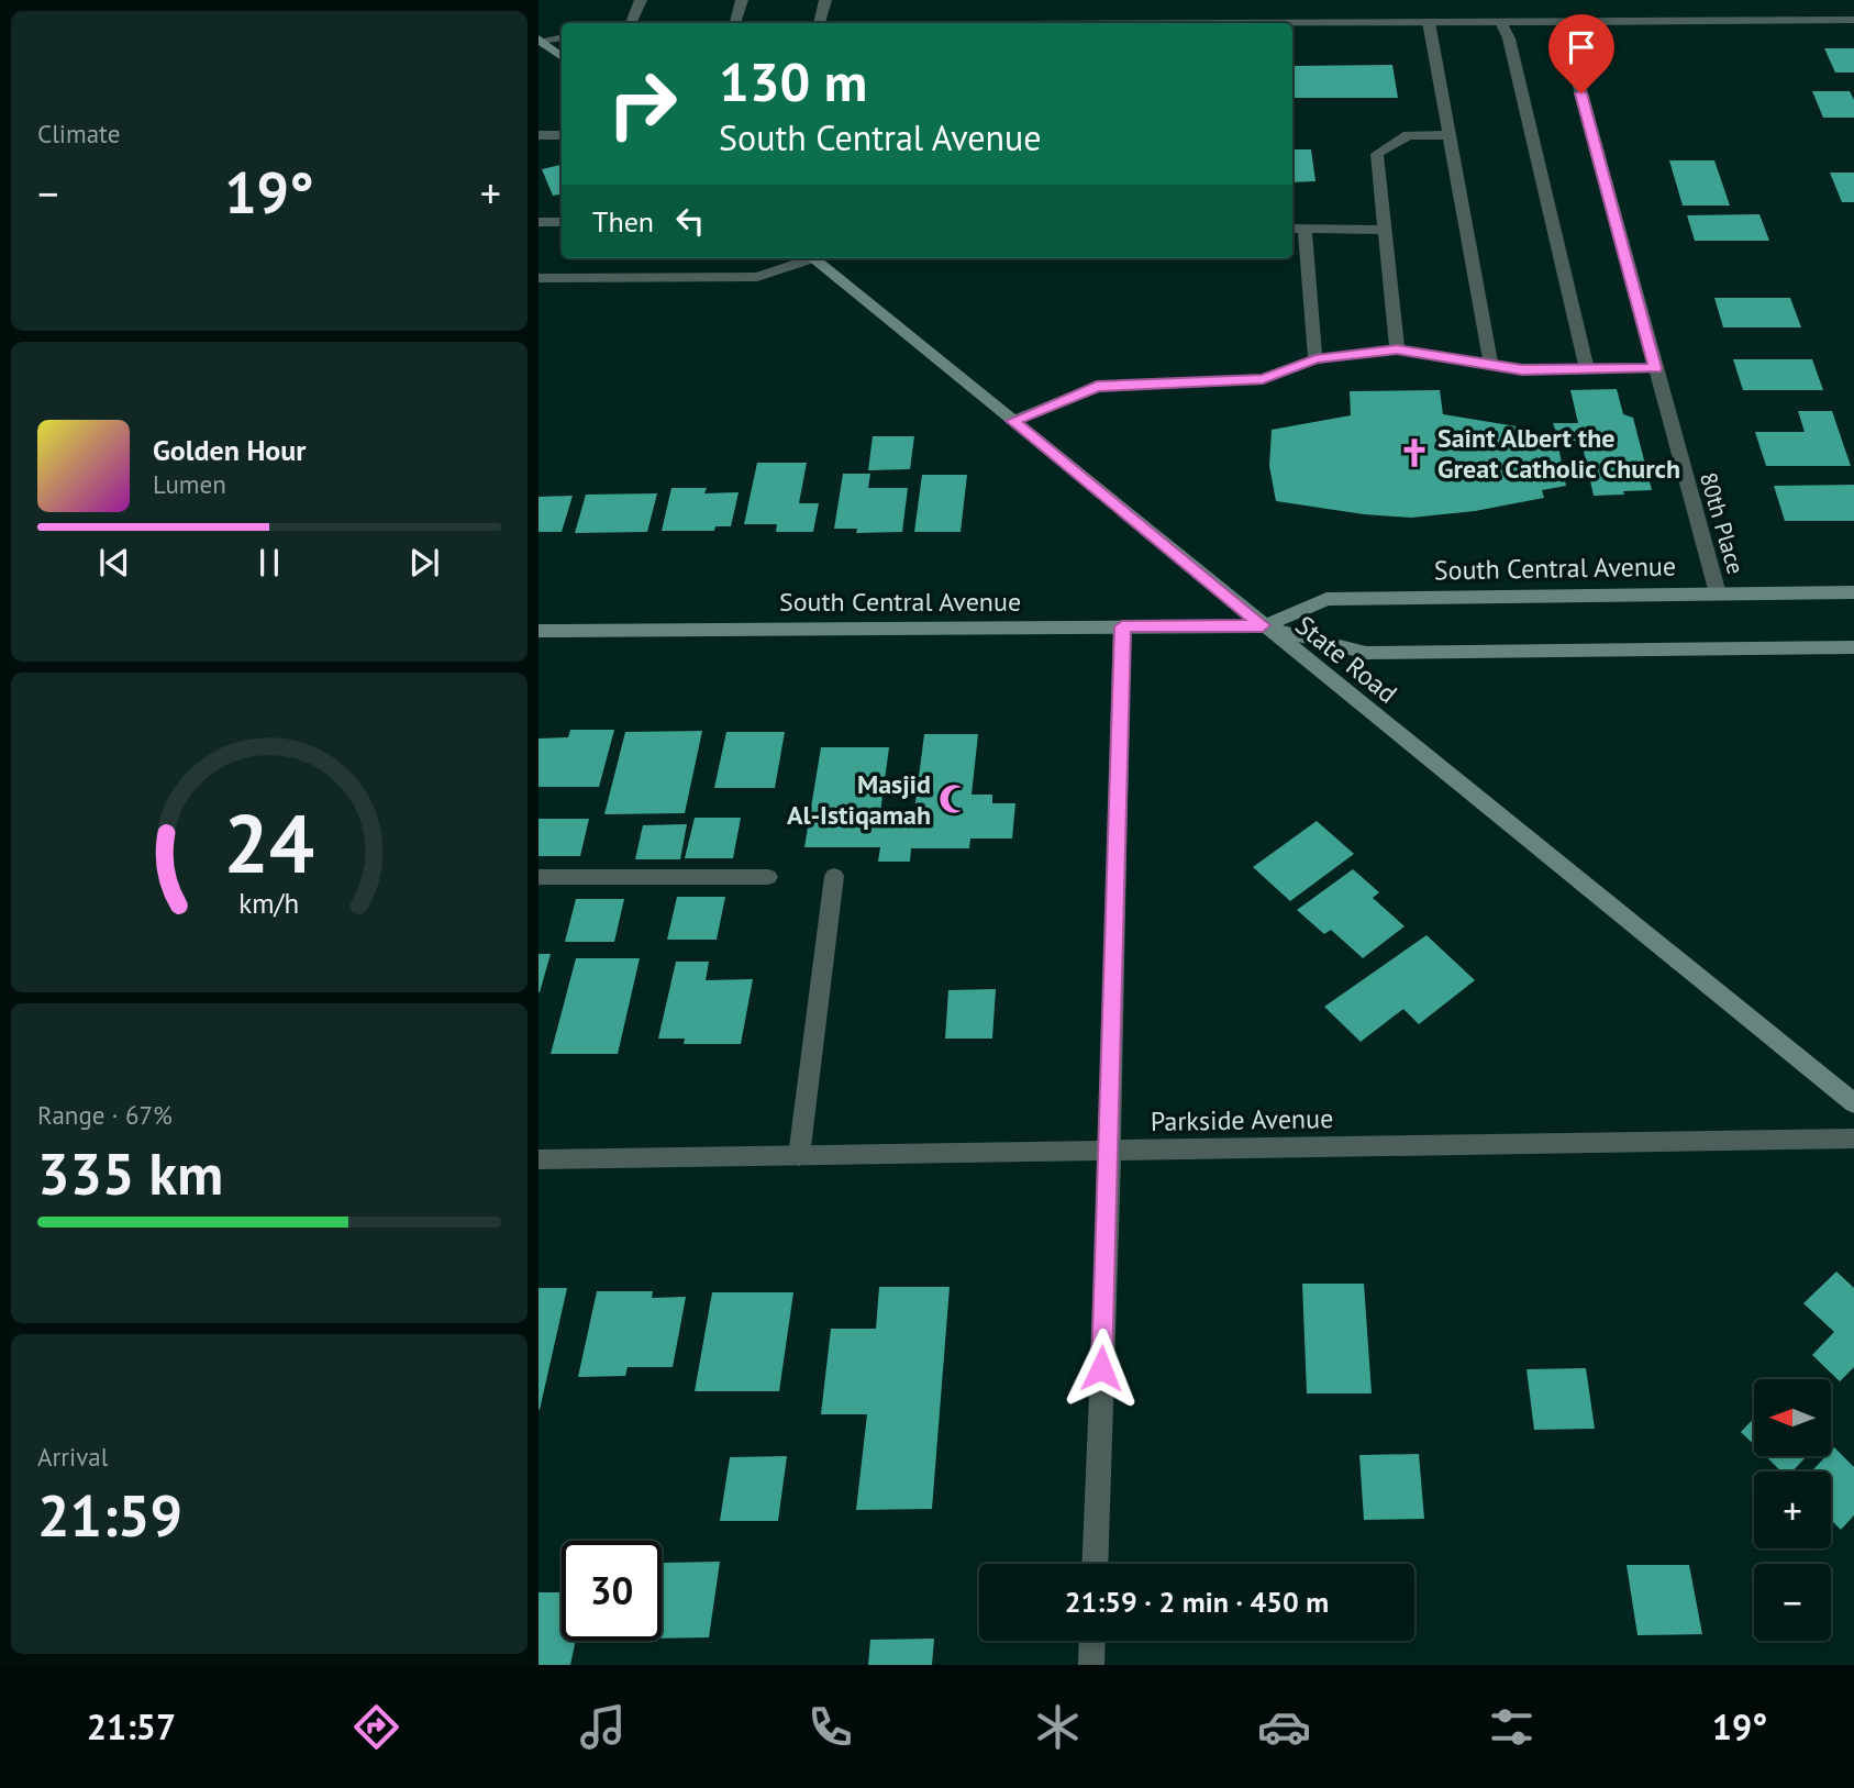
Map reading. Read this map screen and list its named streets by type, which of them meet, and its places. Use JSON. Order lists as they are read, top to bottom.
{
  "streets": {
    "street": [
      "80th Place",
      "South Central Avenue",
      "State Road",
      "Parkside Avenue"
    ]
  },
  "crossings": [
    ["80th Place", "South Central Avenue"],
    ["South Central Avenue", "State Road"]
  ],
  "places": {
    "church": ["Saint Albert the Great Catholic Church"],
    "mosque": ["Masjid Al-Istiqamah"]
  },
  "north": "left",
  "page": {
    "tile": [
      "Climate",
      ["Range · 67%", "335 km"],
      ["Arrival", "21:59"]
    ],
    "turn": ["130 m", "South Central Avenue"],
    "heat": ["−", "19°", "+"],
    "then": "Then",
    "song": ["Golden Hour", "Lumen"],
    "map_buttons": ["+", "−"],
    "limit": "30",
    "trip": "21:59 · 2 min · 450 m",
    "tabs": ["21:57", "19°"],
    "gauge": ["24", "km/h"]
  }
}
